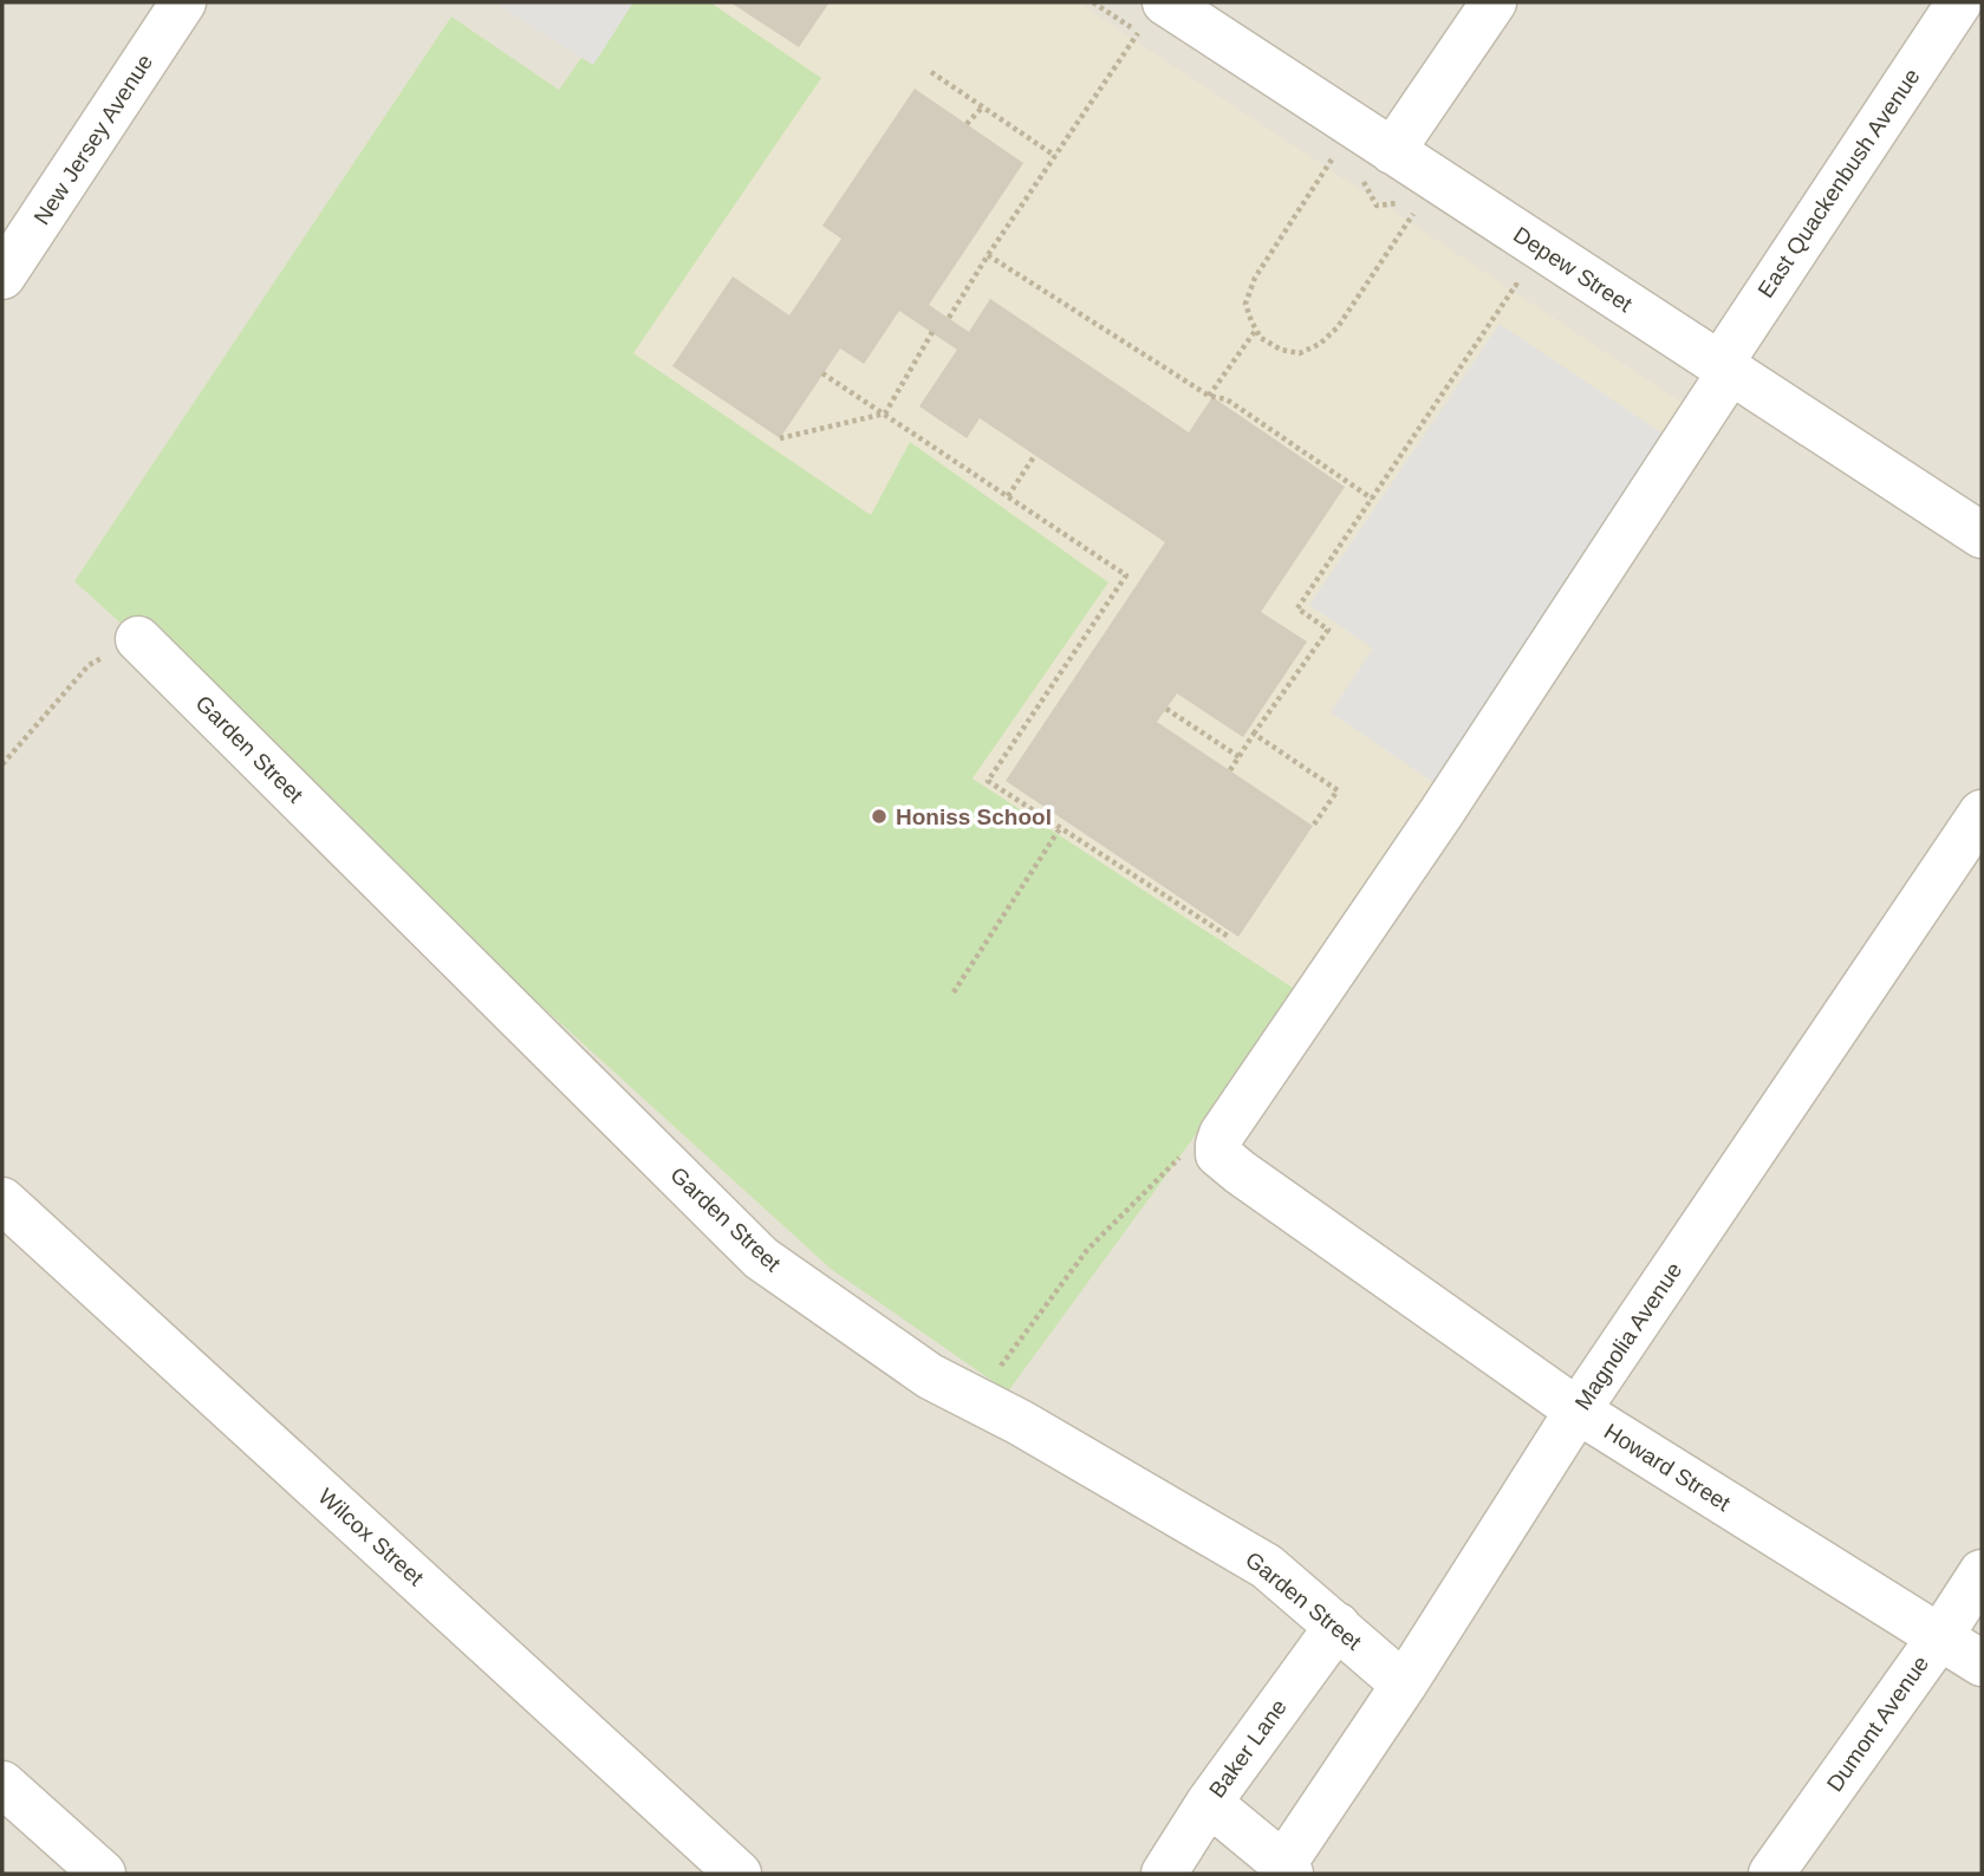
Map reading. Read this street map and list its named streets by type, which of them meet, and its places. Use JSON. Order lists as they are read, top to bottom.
{
  "streets": {
    "street": [
      "New Jersey Avenue",
      "East Quackenbush Avenue",
      "Depew Street",
      "Garden Street",
      "Magnolia Avenue",
      "Howard Street",
      "Wilcox Street",
      "Dumont Avenue",
      "Baker Lane"
    ]
  },
  "crossings": [
    ["East Quackenbush Avenue", "Depew Street"],
    ["East Quackenbush Avenue", "Howard Street"],
    ["Garden Street", "Magnolia Avenue"],
    ["Garden Street", "Baker Lane"],
    ["Magnolia Avenue", "Howard Street"],
    ["Howard Street", "Dumont Avenue"]
  ],
  "places": ["Honiss School"]
}
